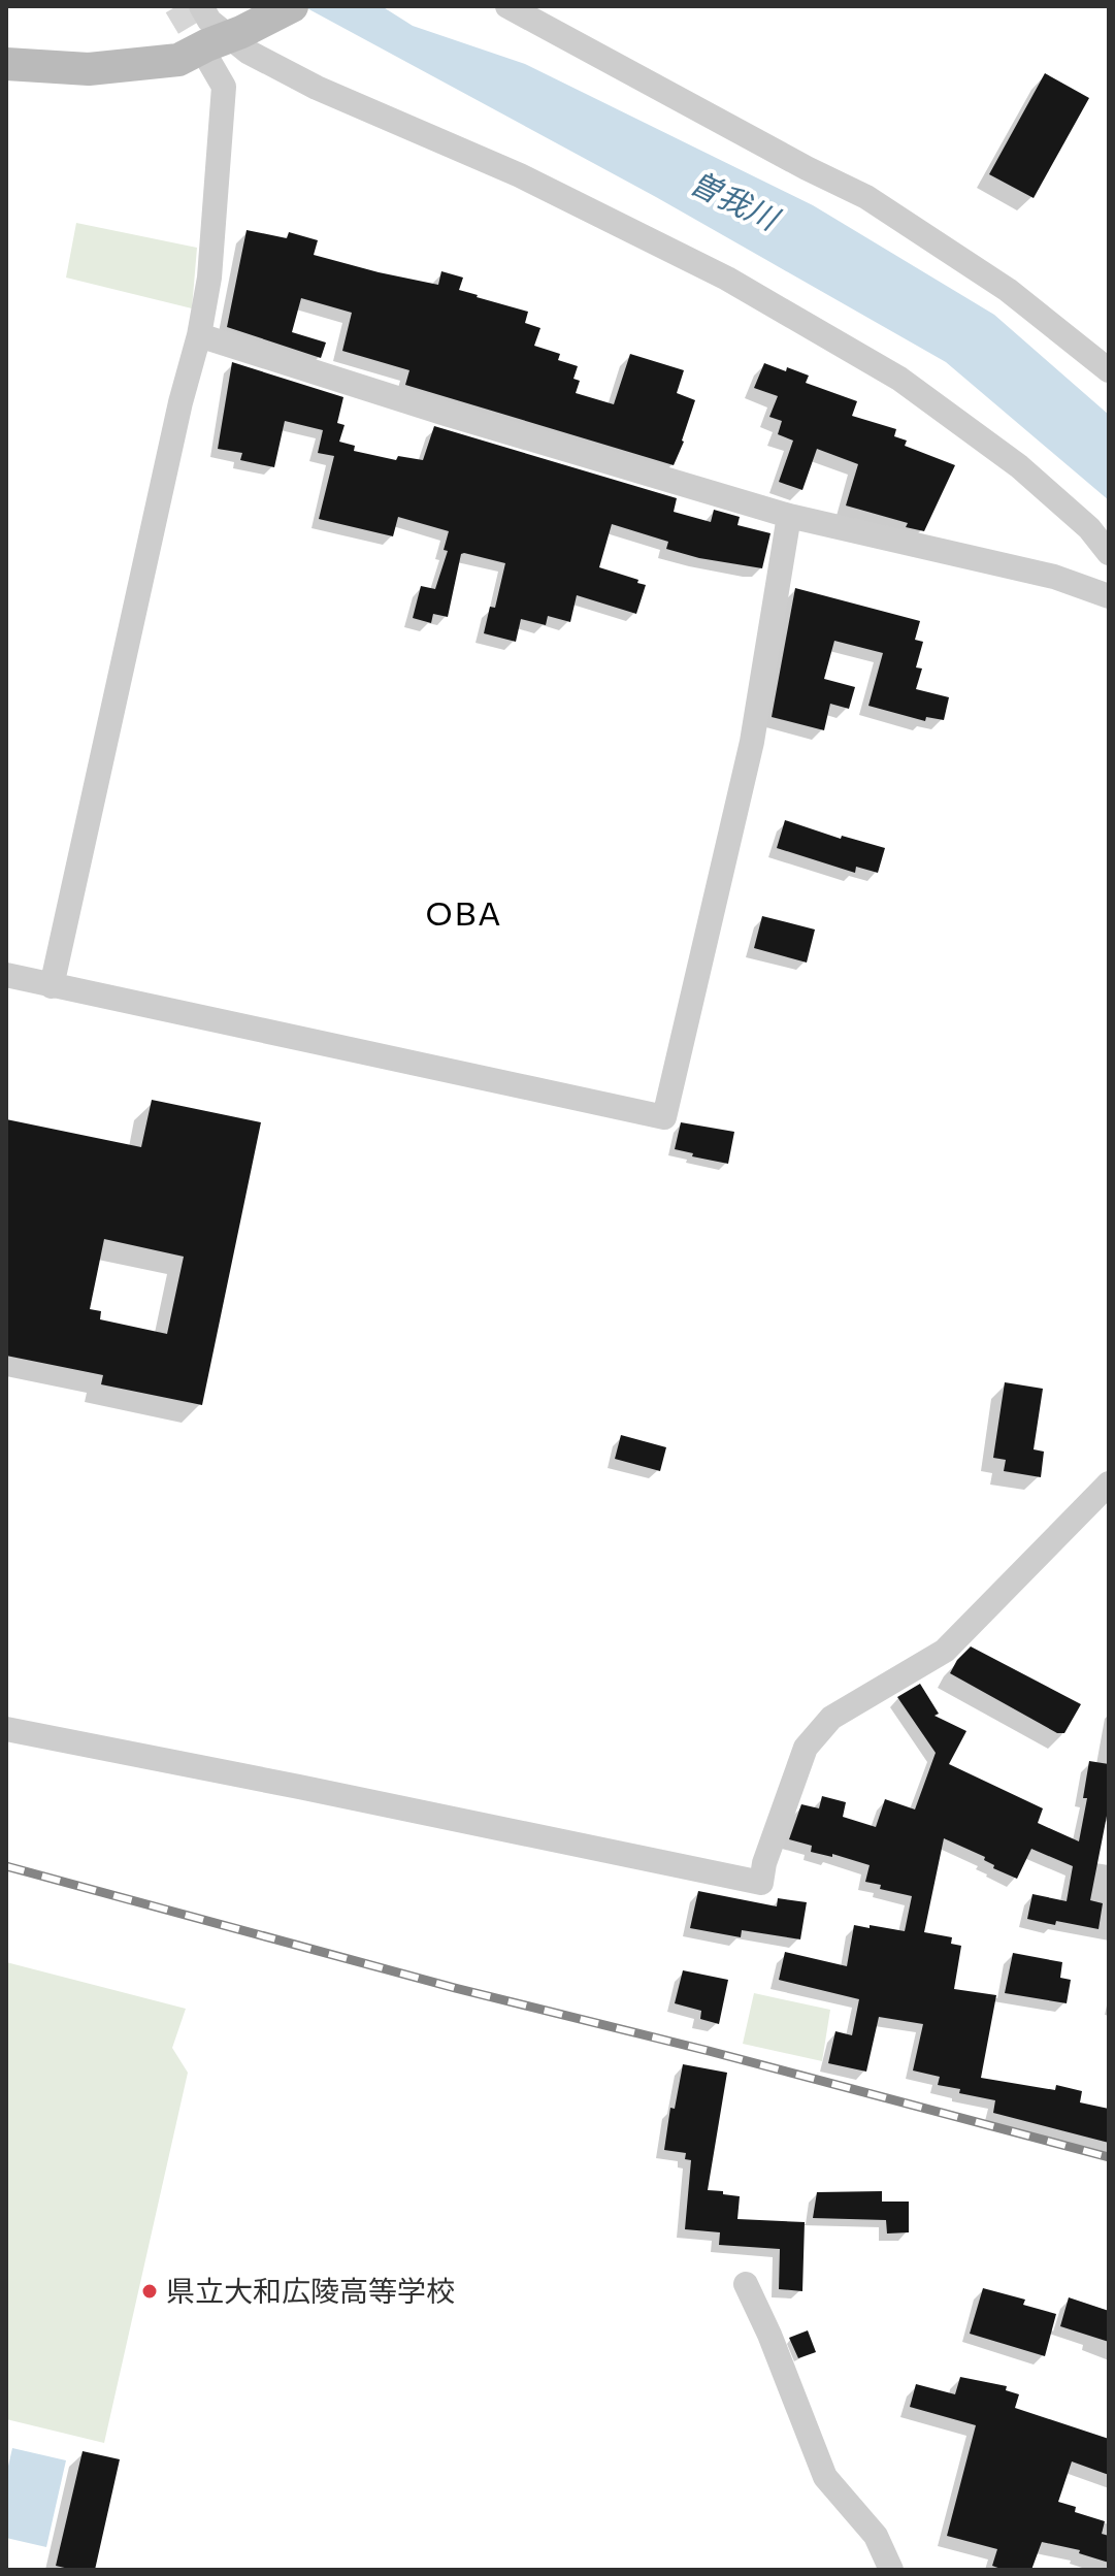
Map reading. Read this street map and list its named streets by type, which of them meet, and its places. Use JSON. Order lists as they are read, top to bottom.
{
  "districts": ["OBA"],
  "water": ["曽我川"],
  "places": ["県立大和広陵高等学校"]
}
